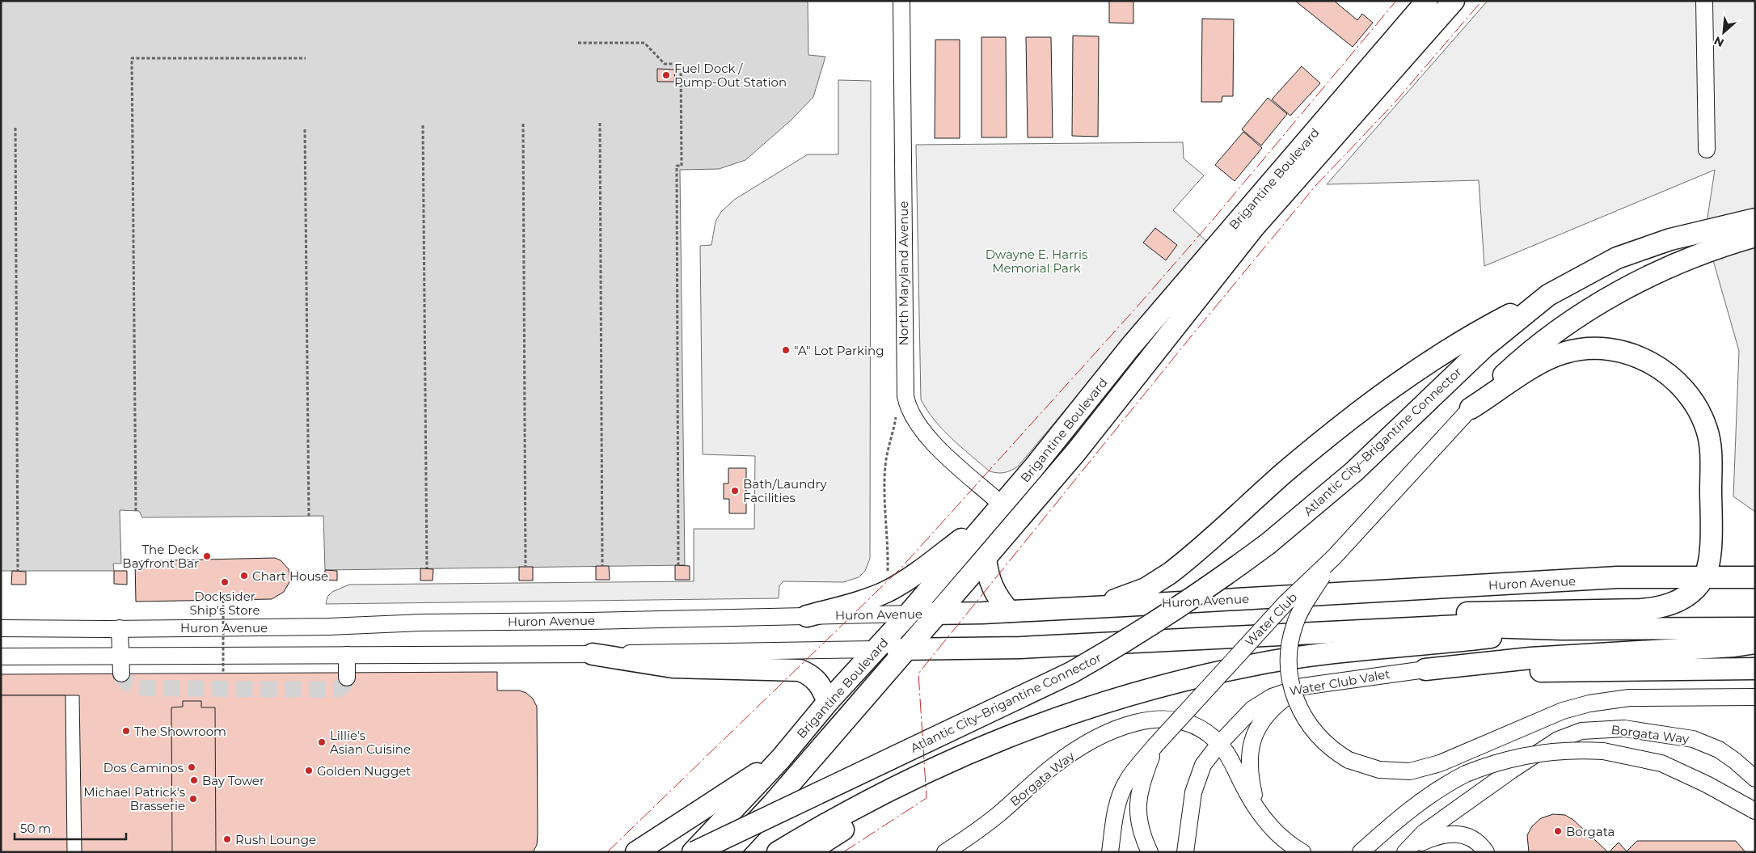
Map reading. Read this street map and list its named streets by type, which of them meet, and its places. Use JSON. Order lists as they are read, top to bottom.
{
  "streets": {
    "main road": ["Brigantine Boulevard", "Atlantic City–Brigantine Connector", "Huron Avenue"],
    "street": [
      "North Maryland Avenue",
      "Water Club",
      "Water Club Valet",
      "Borgata Way"
    ]
  },
  "crossings": [
    ["Brigantine Boulevard", "North Maryland Avenue"],
    ["Brigantine Boulevard", "Atlantic City–Brigantine Connector"],
    ["Brigantine Boulevard", "Huron Avenue"],
    ["Water Club Valet", "Borgata Way"]
  ],
  "parks": ["Dwayne E. Harris Memorial Park"],
  "places": [
    "Fuel Dock / Pump-Out Station",
    "\"A\" Lot Parking",
    "Bath/Laundry Facilities",
    "The Deck Bayfront Bar",
    "Chart House",
    "Docksider Ship's Store",
    "The Showroom",
    "Lillie's Asian Cuisine",
    "Dos Caminos",
    "Golden Nugget",
    "Bay Tower",
    "Michael Patrick's Brasserie",
    "Borgata",
    "Rush Lounge"
  ],
  "scale_bar": "50 m",
  "north": "bottom left"
}
